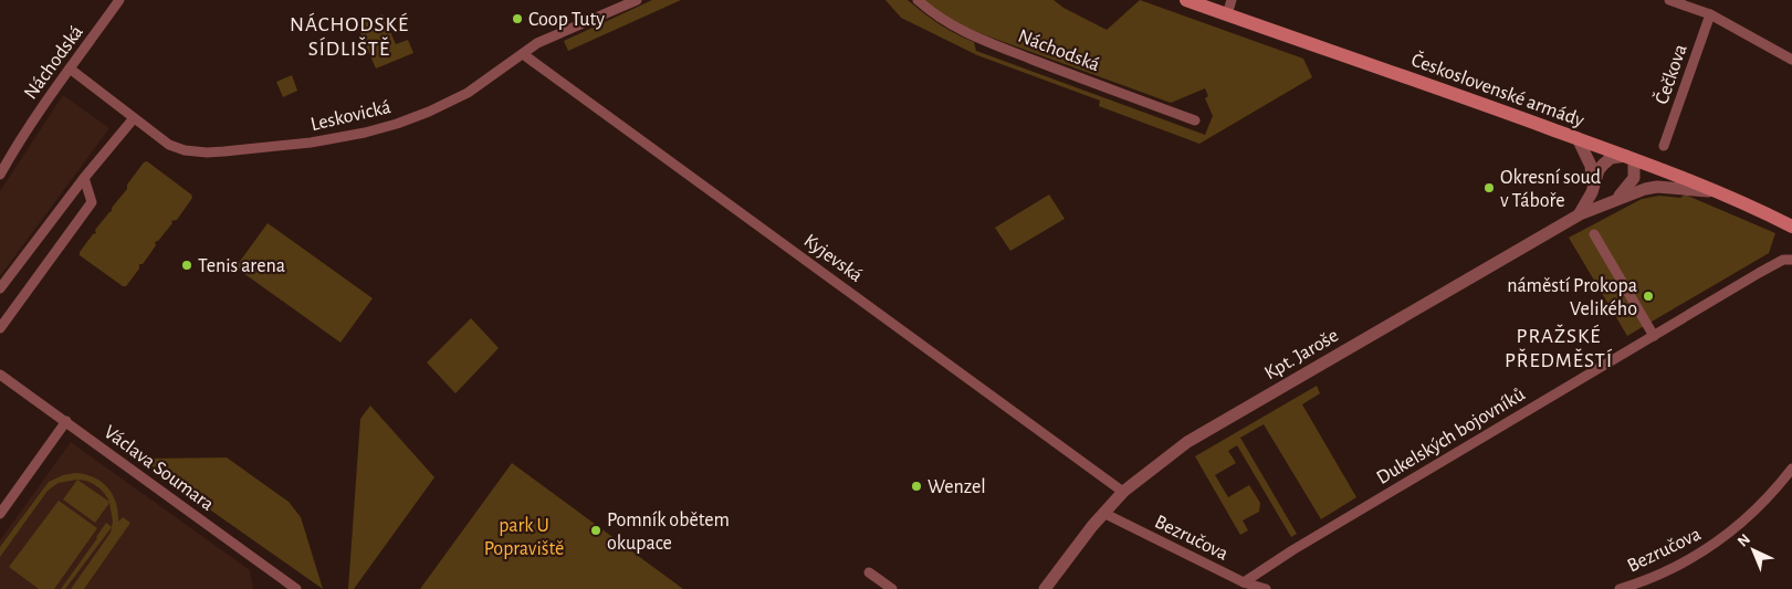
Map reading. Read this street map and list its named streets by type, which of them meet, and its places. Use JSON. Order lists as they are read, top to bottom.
{
  "streets": {
    "main road": ["Československé armády"],
    "street": [
      "Náchodská",
      "Čečkova",
      "Leskovická",
      "Kyjevská",
      "Kpt. Jaroše",
      "Dukelských bojovníků",
      "Václava Soumara",
      "Bezručova"
    ]
  },
  "crossings": [
    ["Náchodská", "Leskovická"],
    ["Československé armády", "Kpt. Jaroše"],
    ["Leskovická", "Kyjevská"],
    ["Kyjevská", "Kpt. Jaroše"],
    ["Kpt. Jaroše", "Bezručova"],
    ["Dukelských bojovníků", "Bezručova"]
  ],
  "districts": ["NÁCHODSKÉ SÍDLIŠTĚ", "PRAŽSKÉ PŘEDMĚSTÍ"],
  "parks": ["park U Popraviště"],
  "places": [
    "Coop Tuty",
    "Okresní soud v Táboře",
    "Tenis arena",
    "náměstí Prokopa Velikého",
    "Wenzel",
    "Pomník obětem okupace"
  ],
  "north": "top left"
}
